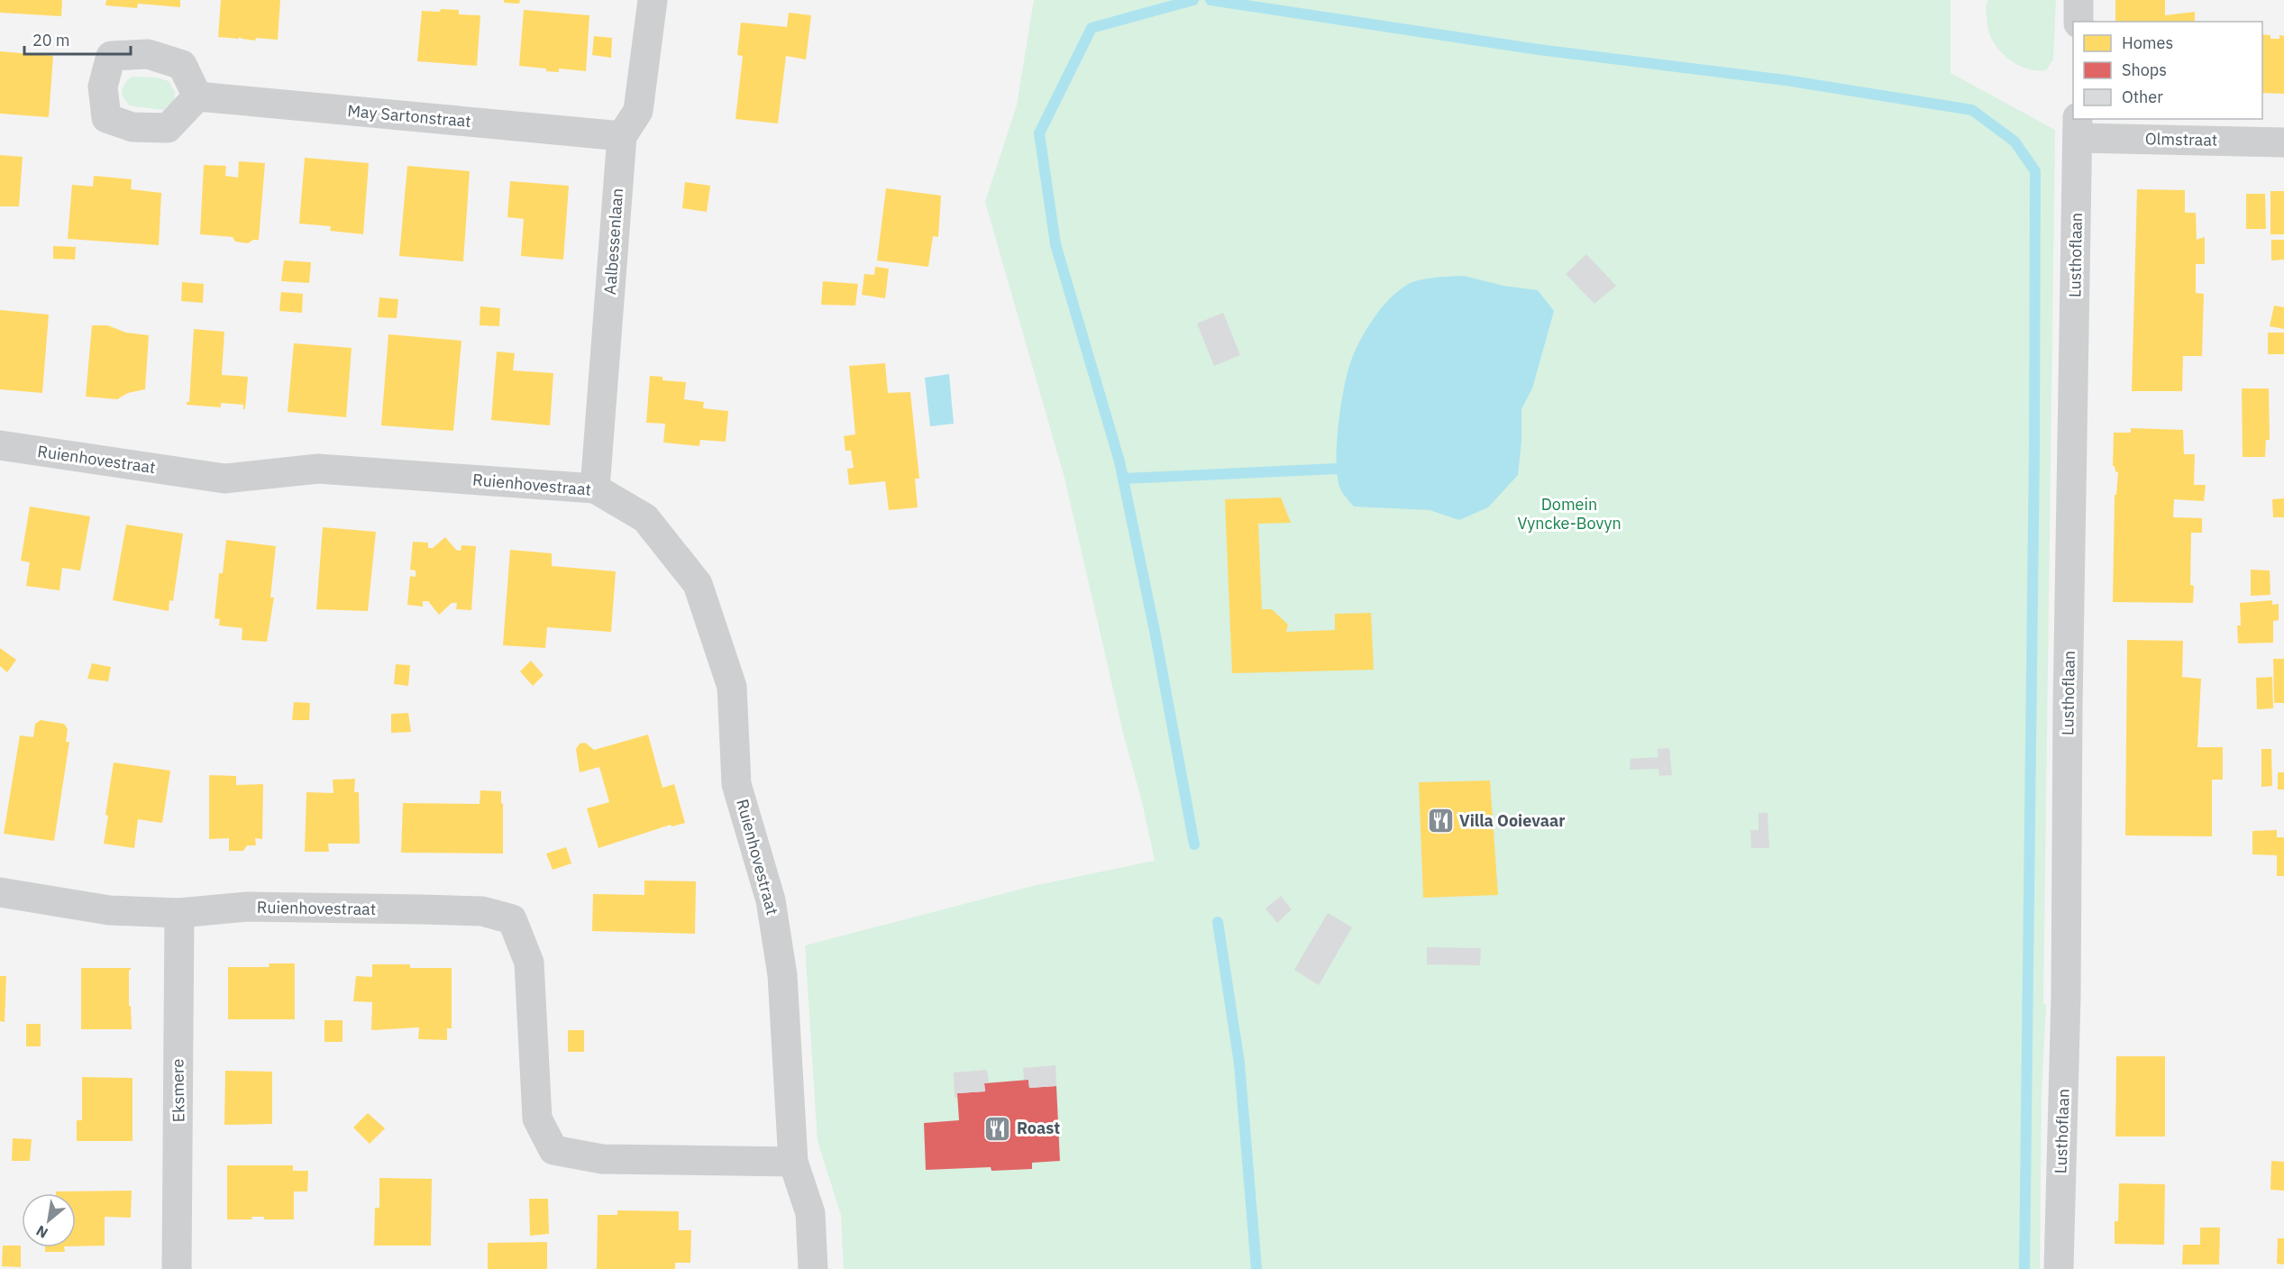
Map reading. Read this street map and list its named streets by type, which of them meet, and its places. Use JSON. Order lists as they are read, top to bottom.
{
  "streets": {
    "street": [
      "May Sartonstraat",
      "Olmstraat",
      "Aalbessenlaan",
      "Lusthoflaan",
      "Ruienhovestraat",
      "Eksmere"
    ]
  },
  "crossings": [
    ["May Sartonstraat", "Aalbessenlaan"],
    ["Olmstraat", "Lusthoflaan"],
    ["Aalbessenlaan", "Ruienhovestraat"],
    ["Ruienhovestraat", "Eksmere"]
  ],
  "parks": ["Domein Vyncke-Bovyn"],
  "places": {
    "restaurant": ["Villa Ooievaar", "Roast"]
  },
  "legend": ["Homes", "Shops", "Other"],
  "scale_bar": "20 m",
  "north": "bottom left"
}
